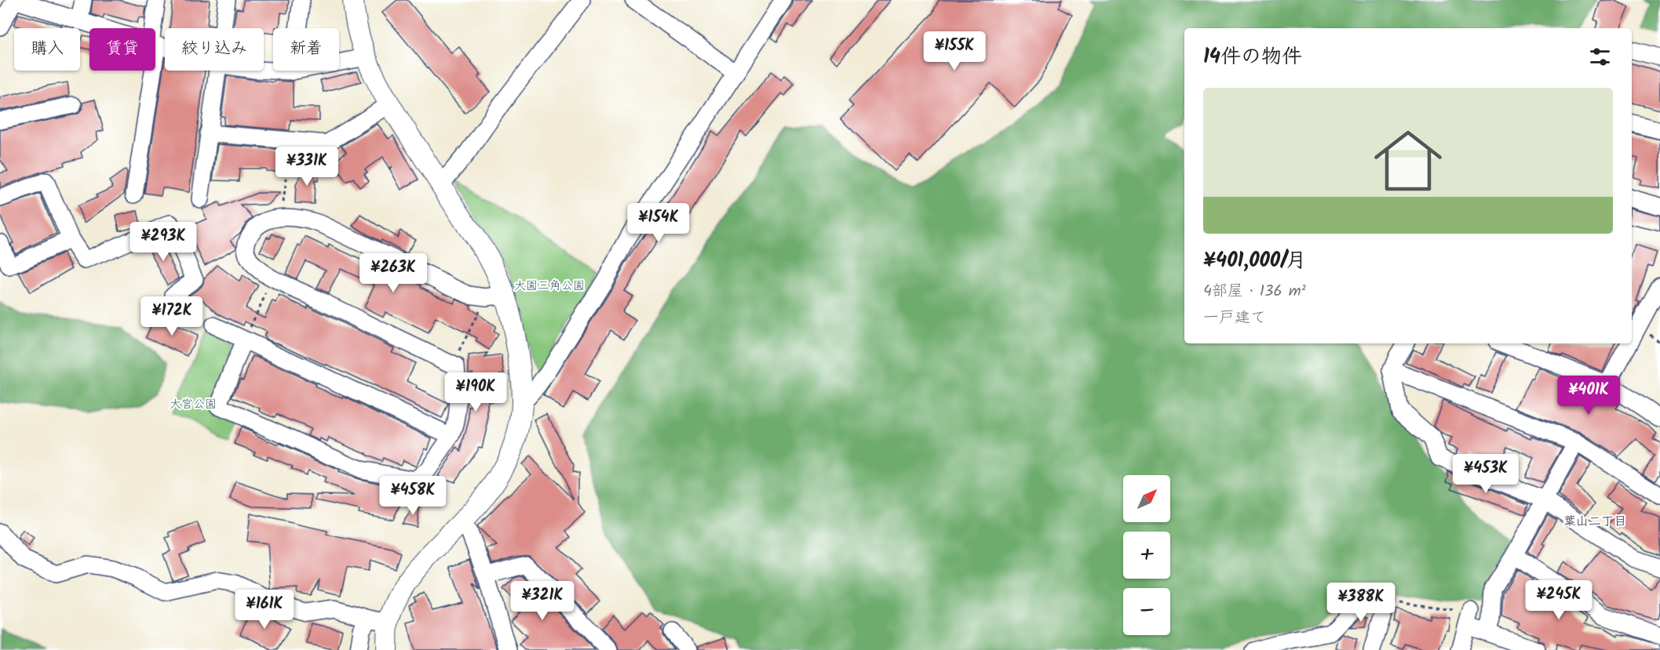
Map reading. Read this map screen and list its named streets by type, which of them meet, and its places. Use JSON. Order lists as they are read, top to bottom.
{
  "districts": ["葉山二丁目"],
  "parks": ["大園三角公園", "大宮公園"],
  "north": "top right",
  "page": {
    "chip": [
      "購入",
      "賃貸",
      "絞り込み",
      "新着"
    ],
    "heading": "14件の物件",
    "price": [
      "¥155K",
      "¥331K",
      "¥154K",
      "¥293K",
      "¥263K",
      "¥172K",
      "¥190K",
      "¥401K",
      "¥453K",
      "¥458K",
      "¥245K",
      "¥321K",
      "¥388K",
      "¥161K"
    ],
    "list": [
      {
        "name": "¥401,000/月",
        "note": "4部屋 · 136 m² · 一戸建て"
      }
    ],
    "map_buttons": ["+", "−"]
  }
}
